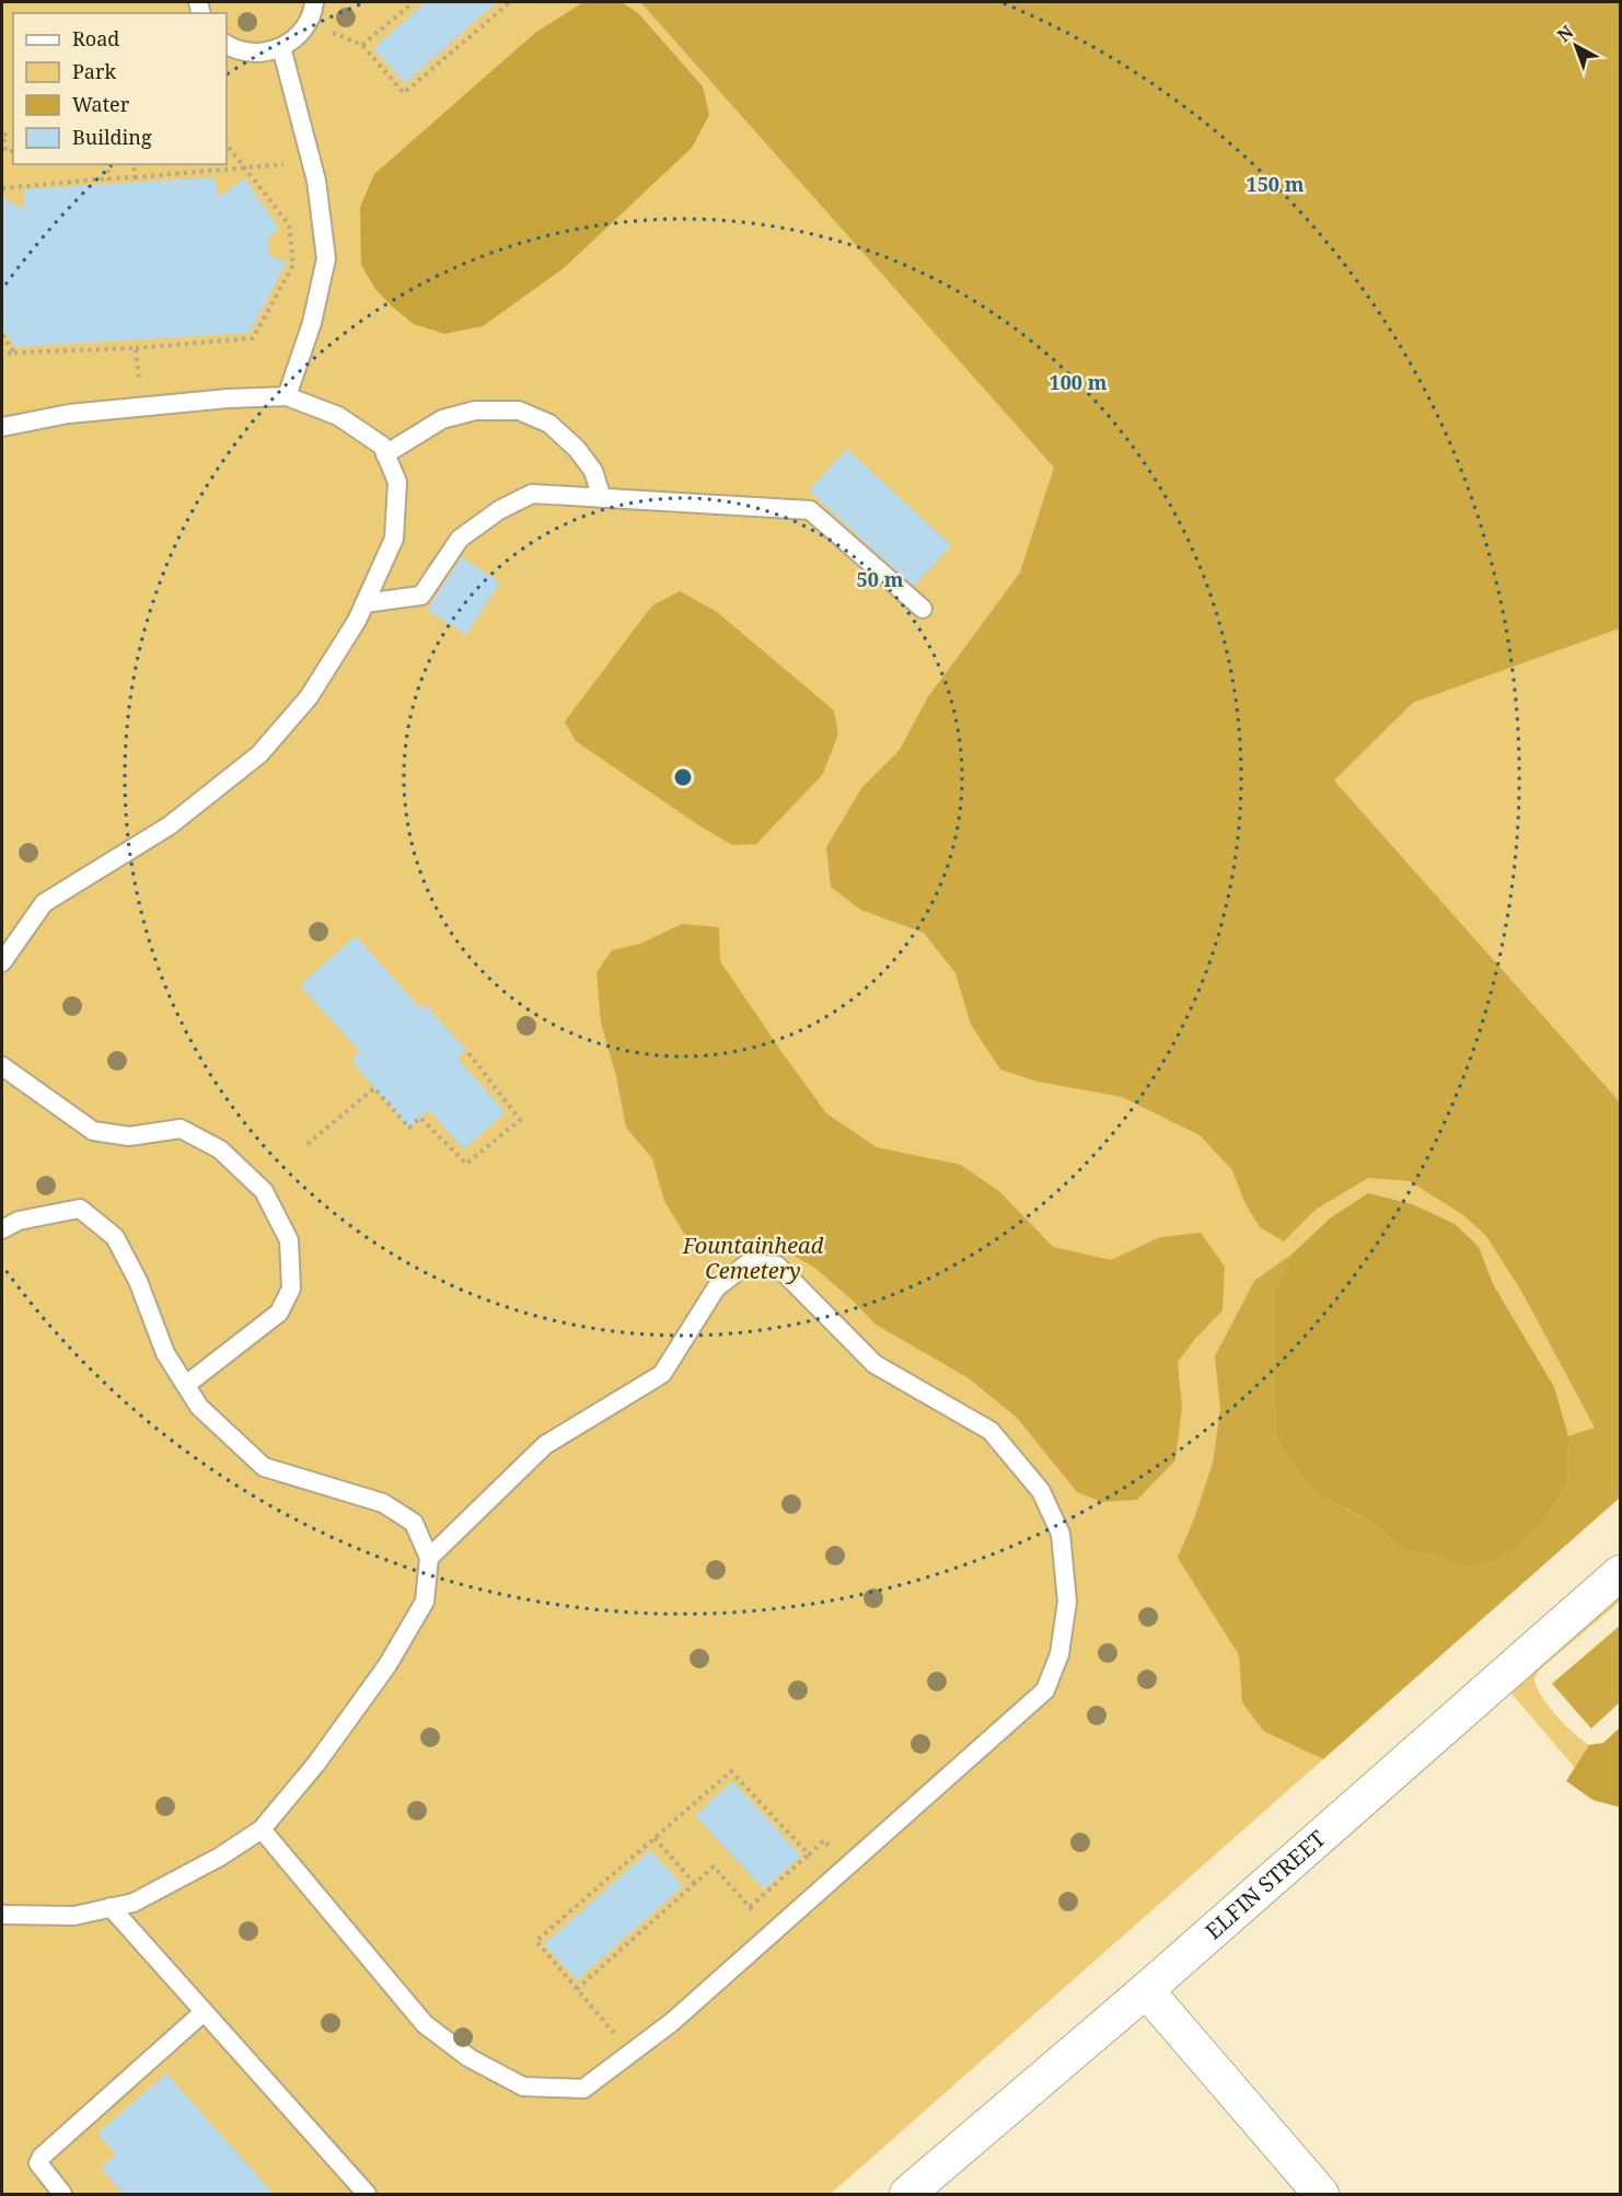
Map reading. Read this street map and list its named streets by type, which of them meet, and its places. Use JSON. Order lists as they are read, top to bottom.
{
  "streets": {
    "street": ["ELFIN STREET"]
  },
  "parks": ["Fountainhead Cemetery"],
  "legend": [
    "Road",
    "Park",
    "Water",
    "Building"
  ],
  "north": "top left",
  "rings": ["150 m", "100 m", "50 m"]
}
